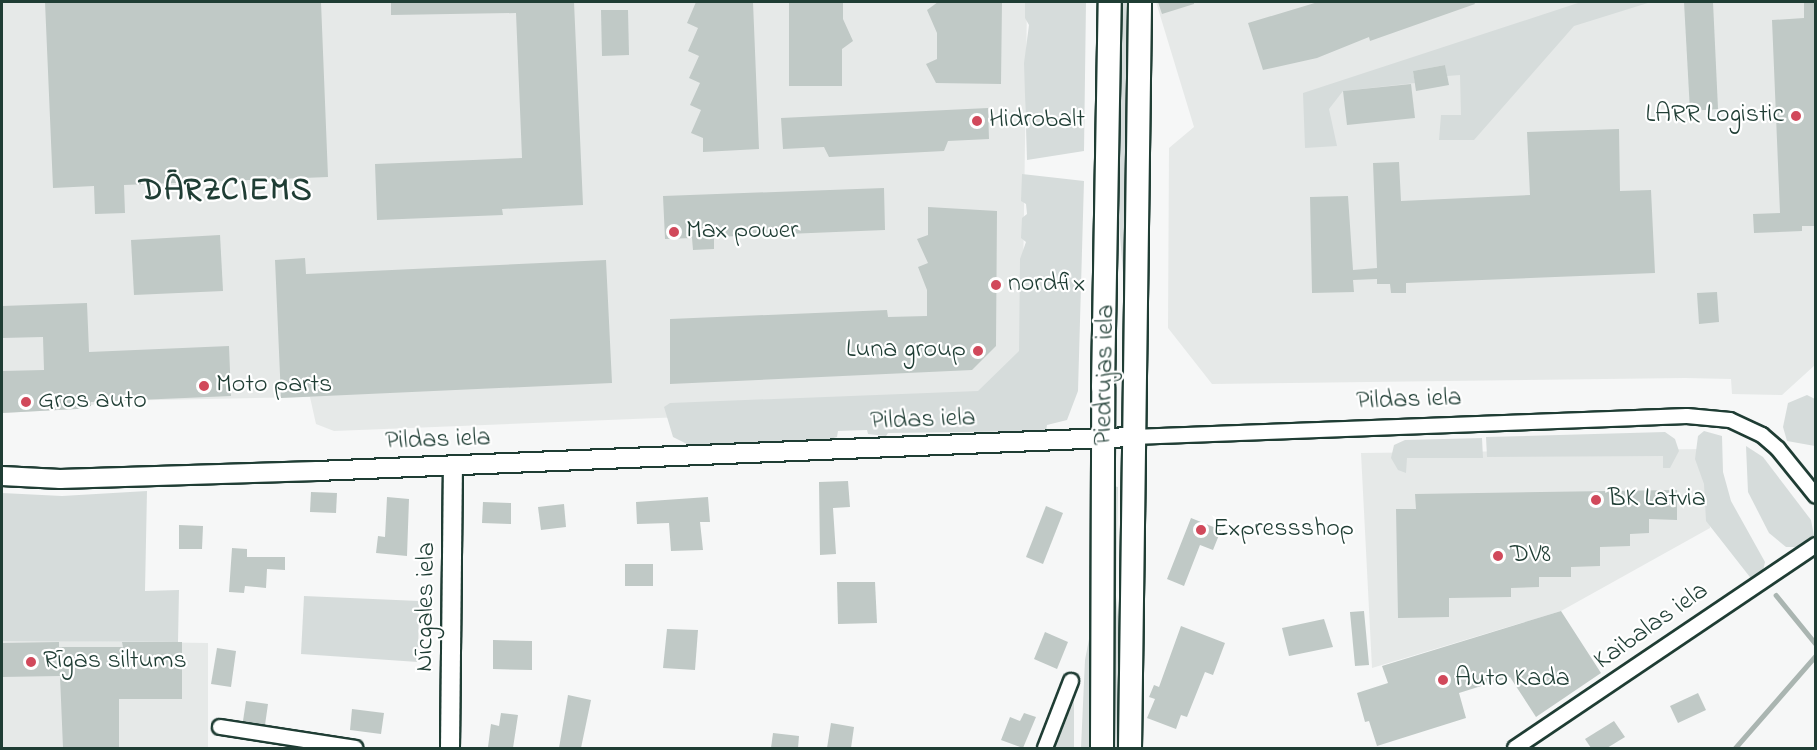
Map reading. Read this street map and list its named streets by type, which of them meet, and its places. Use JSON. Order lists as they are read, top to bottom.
{
  "streets": {
    "main road": ["Piedrujas iela"],
    "street": ["Pildas iela", "Nīcgales iela", "Kaibalas iela"]
  },
  "crossings": [
    ["Piedrujas iela", "Pildas iela"],
    ["Pildas iela", "Nīcgales iela"]
  ],
  "districts": ["DĀRZCIEMS"],
  "places": [
    "LARR Logistic",
    "Hidrobalt",
    "Max power",
    "nordfix",
    "Luna group",
    "Moto parts",
    "Gros auto",
    "BK Latvia",
    "Expressshop",
    "DV8",
    "Rīgas siltums",
    "Auto Kada"
  ]
}
